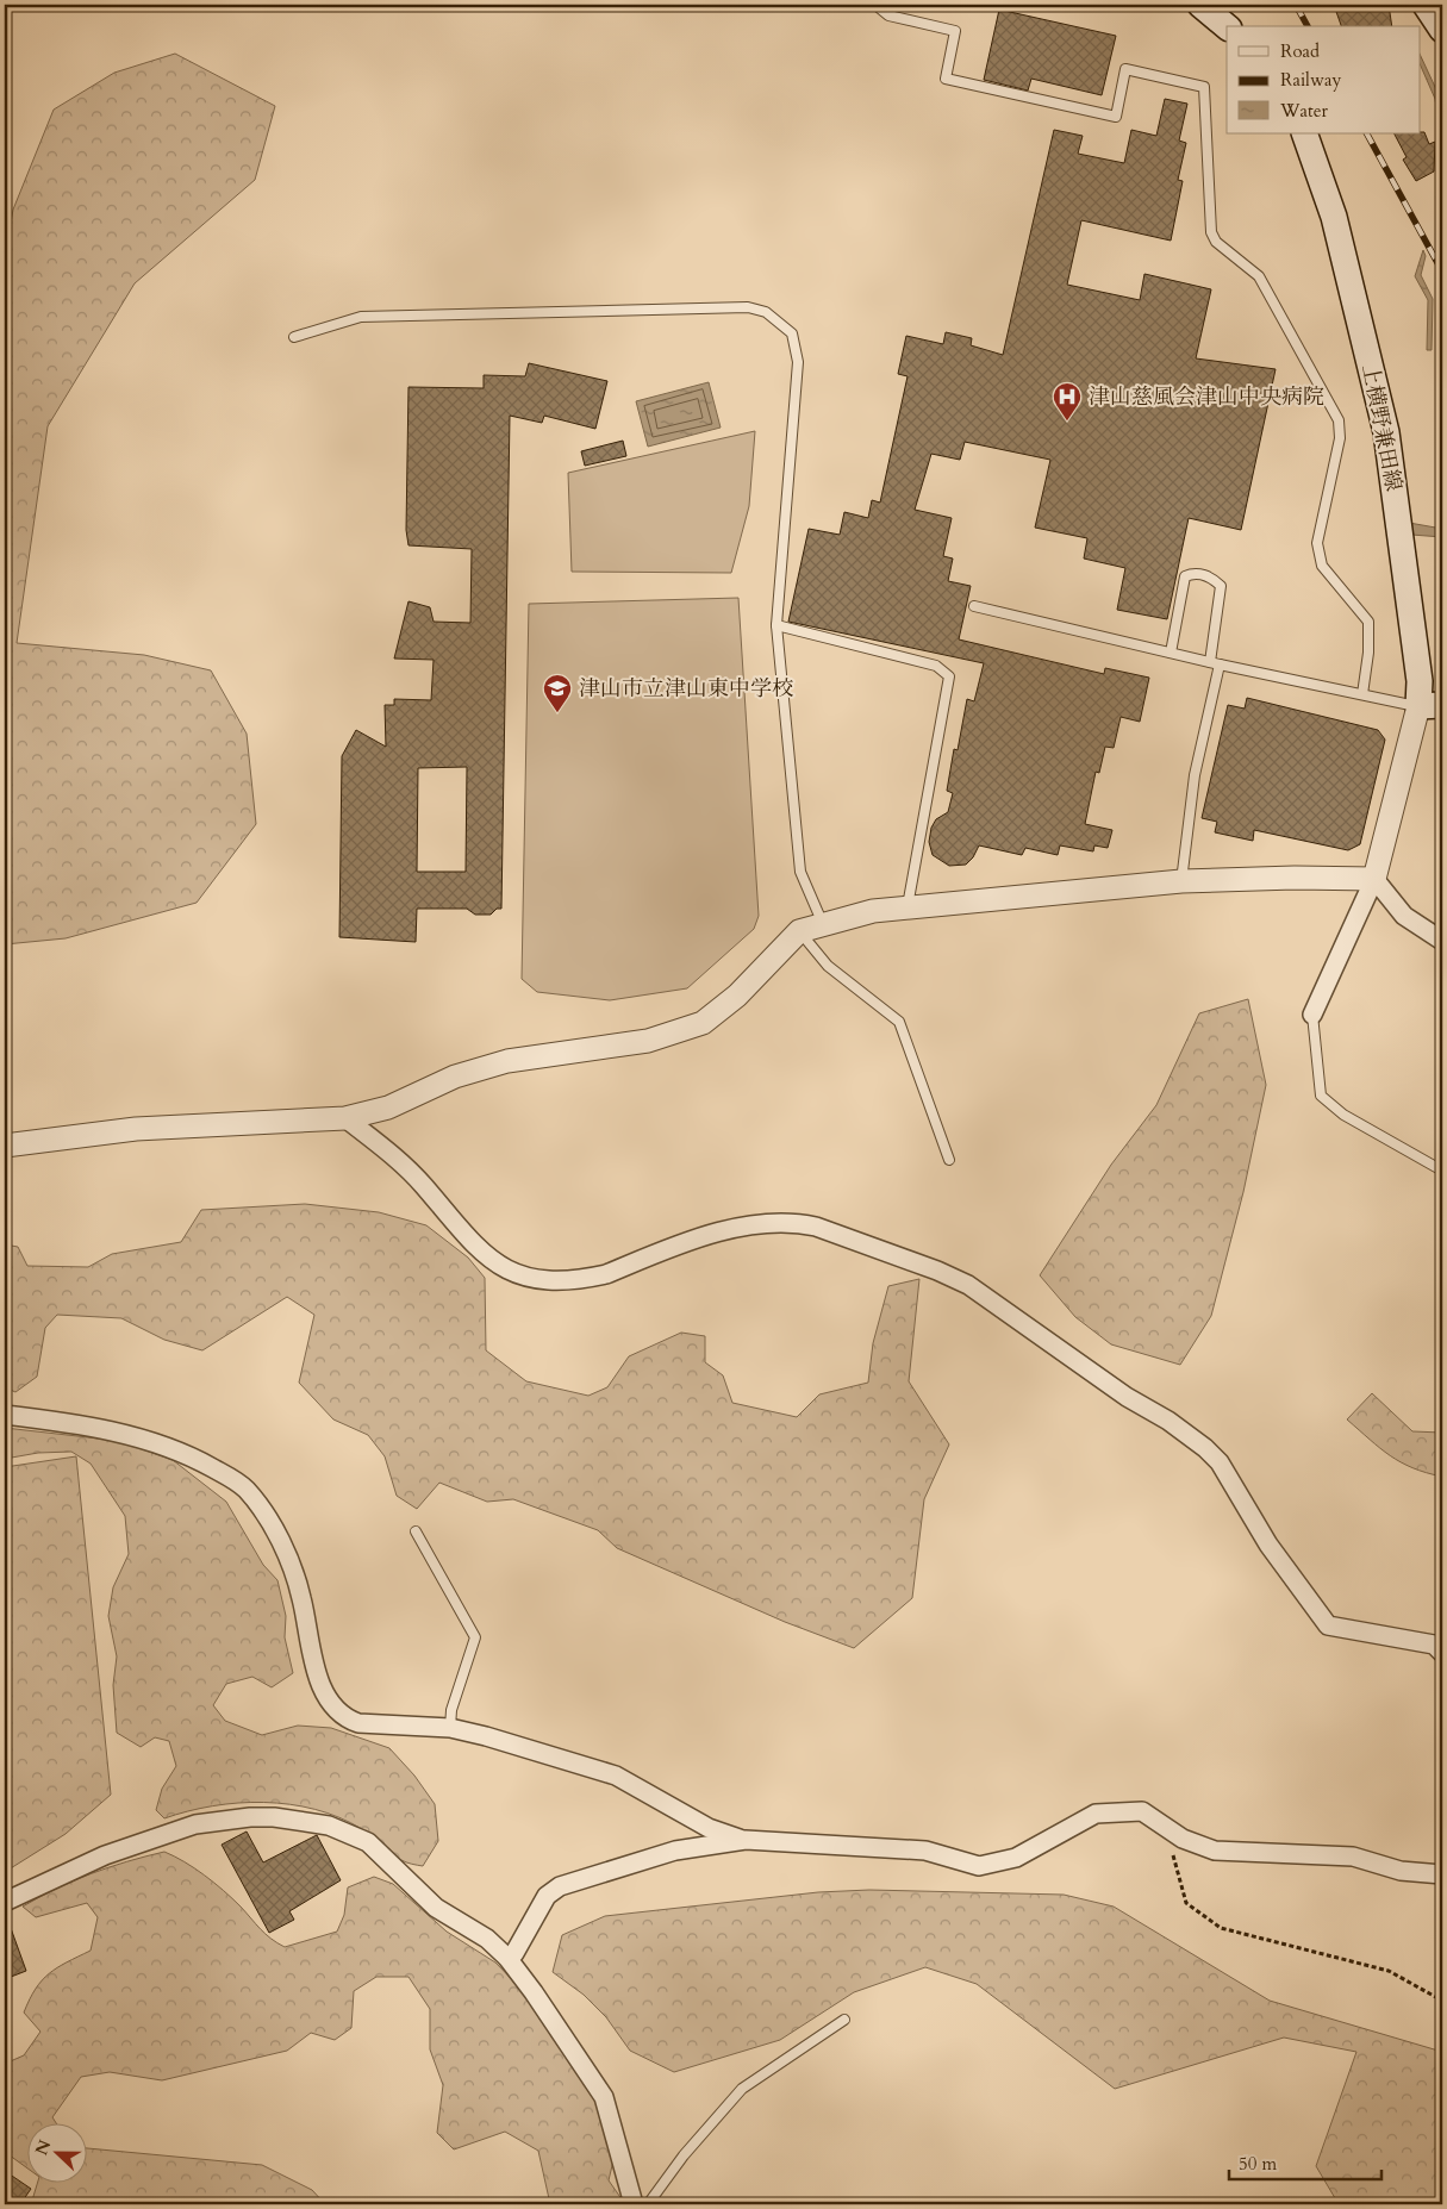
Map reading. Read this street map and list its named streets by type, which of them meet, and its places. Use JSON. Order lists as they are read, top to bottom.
{
  "streets": {
    "main road": ["上横野兼田線"]
  },
  "places": {
    "hospital": ["津山慈風会津山中央病院"],
    "school or university": ["津山市立津山東中学校"]
  },
  "legend": ["Road", "Railway", "Water"],
  "scale_bar": "50 m",
  "north": "left"
}
